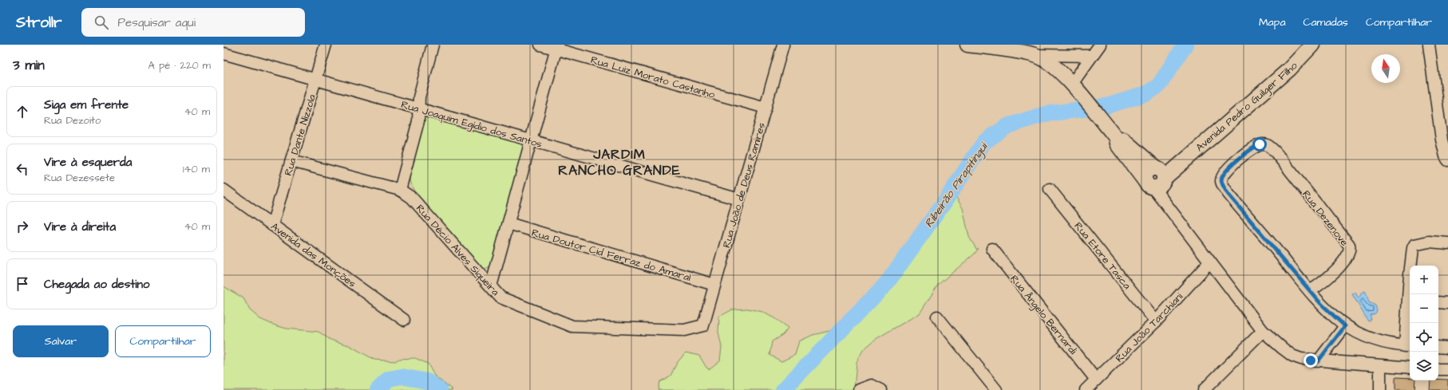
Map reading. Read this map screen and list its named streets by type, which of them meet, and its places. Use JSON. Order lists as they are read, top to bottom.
{
  "streets": {
    "main road": ["Avenida Pedro Guilger Filho"],
    "street": [
      "Rua Luiz Morato Castanho",
      "Rua Joaquim Egídio dos Santos",
      "Rua Dante Nizzola",
      "Rua João de Deus Ramires",
      "Rua Dezenove",
      "Rua Décio Alves Siqueira",
      "Avenida das Monções",
      "Rua Doutor Cid Ferraz do Amaral",
      "Rua Etore Tasca",
      "Rua Ângelo Bernardi",
      "Rua João Tarchiani"
    ]
  },
  "crossings": [
    ["Rua Luiz Morato Castanho", "Rua João de Deus Ramires"],
    ["Rua Joaquim Egídio dos Santos", "Rua Dante Nizzola"],
    ["Rua Joaquim Egídio dos Santos", "Rua João de Deus Ramires"],
    ["Rua Dante Nizzola", "Rua Décio Alves Siqueira"],
    ["Rua Dante Nizzola", "Avenida das Monções"],
    ["Rua João de Deus Ramires", "Rua Décio Alves Siqueira"],
    ["Rua João de Deus Ramires", "Rua Doutor Cid Ferraz do Amaral"],
    ["Rua Etore Tasca", "Rua João Tarchiani"],
    ["Rua Ângelo Bernardi", "Rua João Tarchiani"]
  ],
  "districts": ["JARDIM RANCHO GRANDE"],
  "water": ["Ribeirão Pirapitingui"],
  "north": "top",
  "page": {
    "header": "Strollr",
    "search": "Pesquisar aqui",
    "nav": ["Mapa", "Camadas", "Compartilhar"],
    "heading": ["3 min", "A pé · 220 m"],
    "list": [
      ["Siga em frente", "Rua Dezoito", "40 m"],
      ["Vire à esquerda", "Rua Dezessete", "140 m"],
      ["Vire à direita", "40 m"],
      "Chegada ao destino"
    ],
    "map_buttons": ["+", "−"],
    "buttons": ["Salvar", "Compartilhar"]
  }
}
